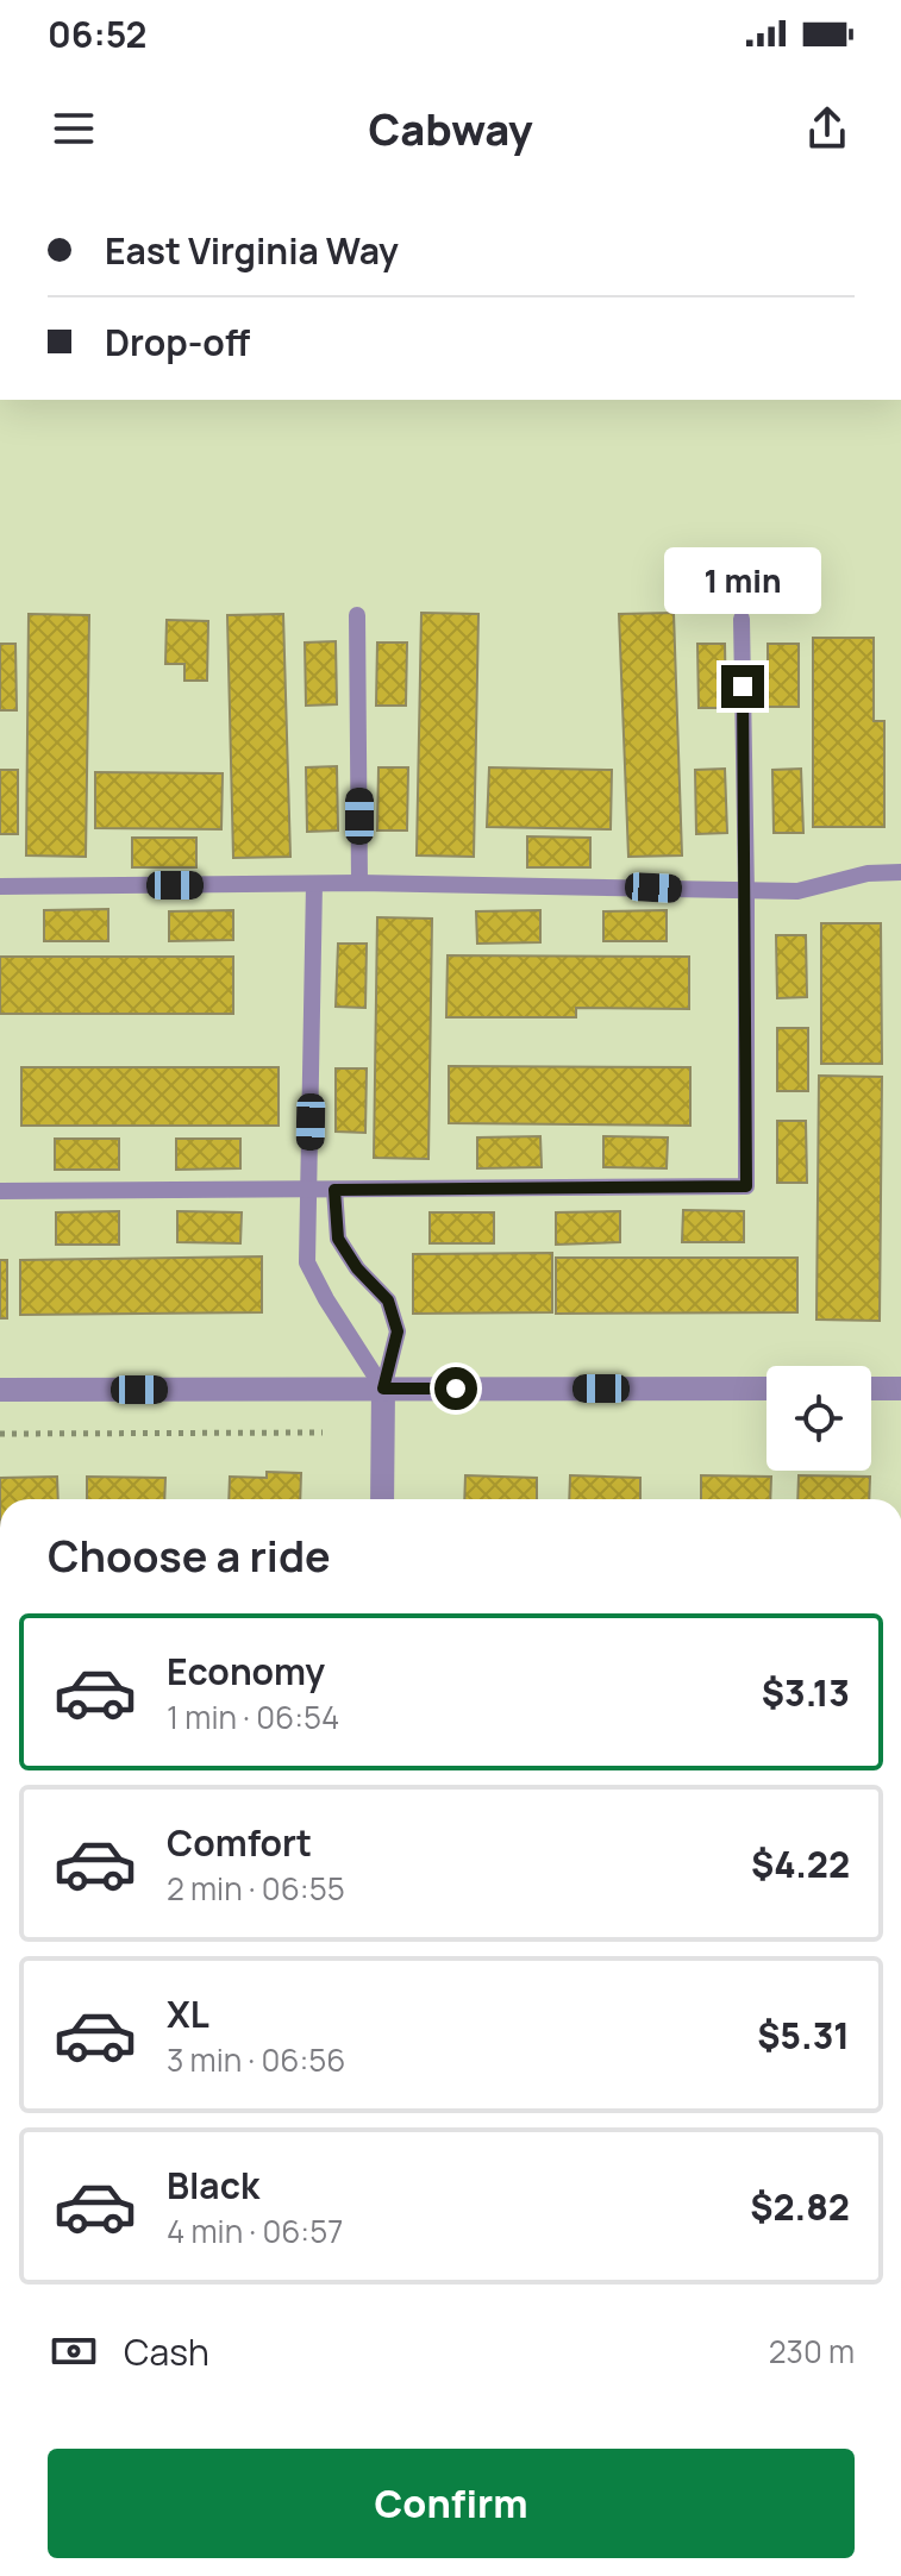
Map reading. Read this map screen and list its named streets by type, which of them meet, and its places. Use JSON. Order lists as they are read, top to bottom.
{
  "page": {
    "status": "06:52",
    "header": "Cabway",
    "banner": ["East Virginia Way", "Drop-off"],
    "bubble": "1 min",
    "heading": "Choose a ride",
    "list": [
      {
        "name": "Economy",
        "note": "1 min · 06:54",
        "value": "$3.13"
      },
      {
        "name": "Comfort",
        "note": "2 min · 06:55",
        "value": "$4.22"
      },
      {
        "name": "XL",
        "note": "3 min · 06:56",
        "value": "$5.31"
      },
      {
        "name": "Black",
        "note": "4 min · 06:57",
        "value": "$2.82"
      }
    ],
    "pay": ["Cash", "230 m"],
    "buttons": "Confirm"
  }
}
